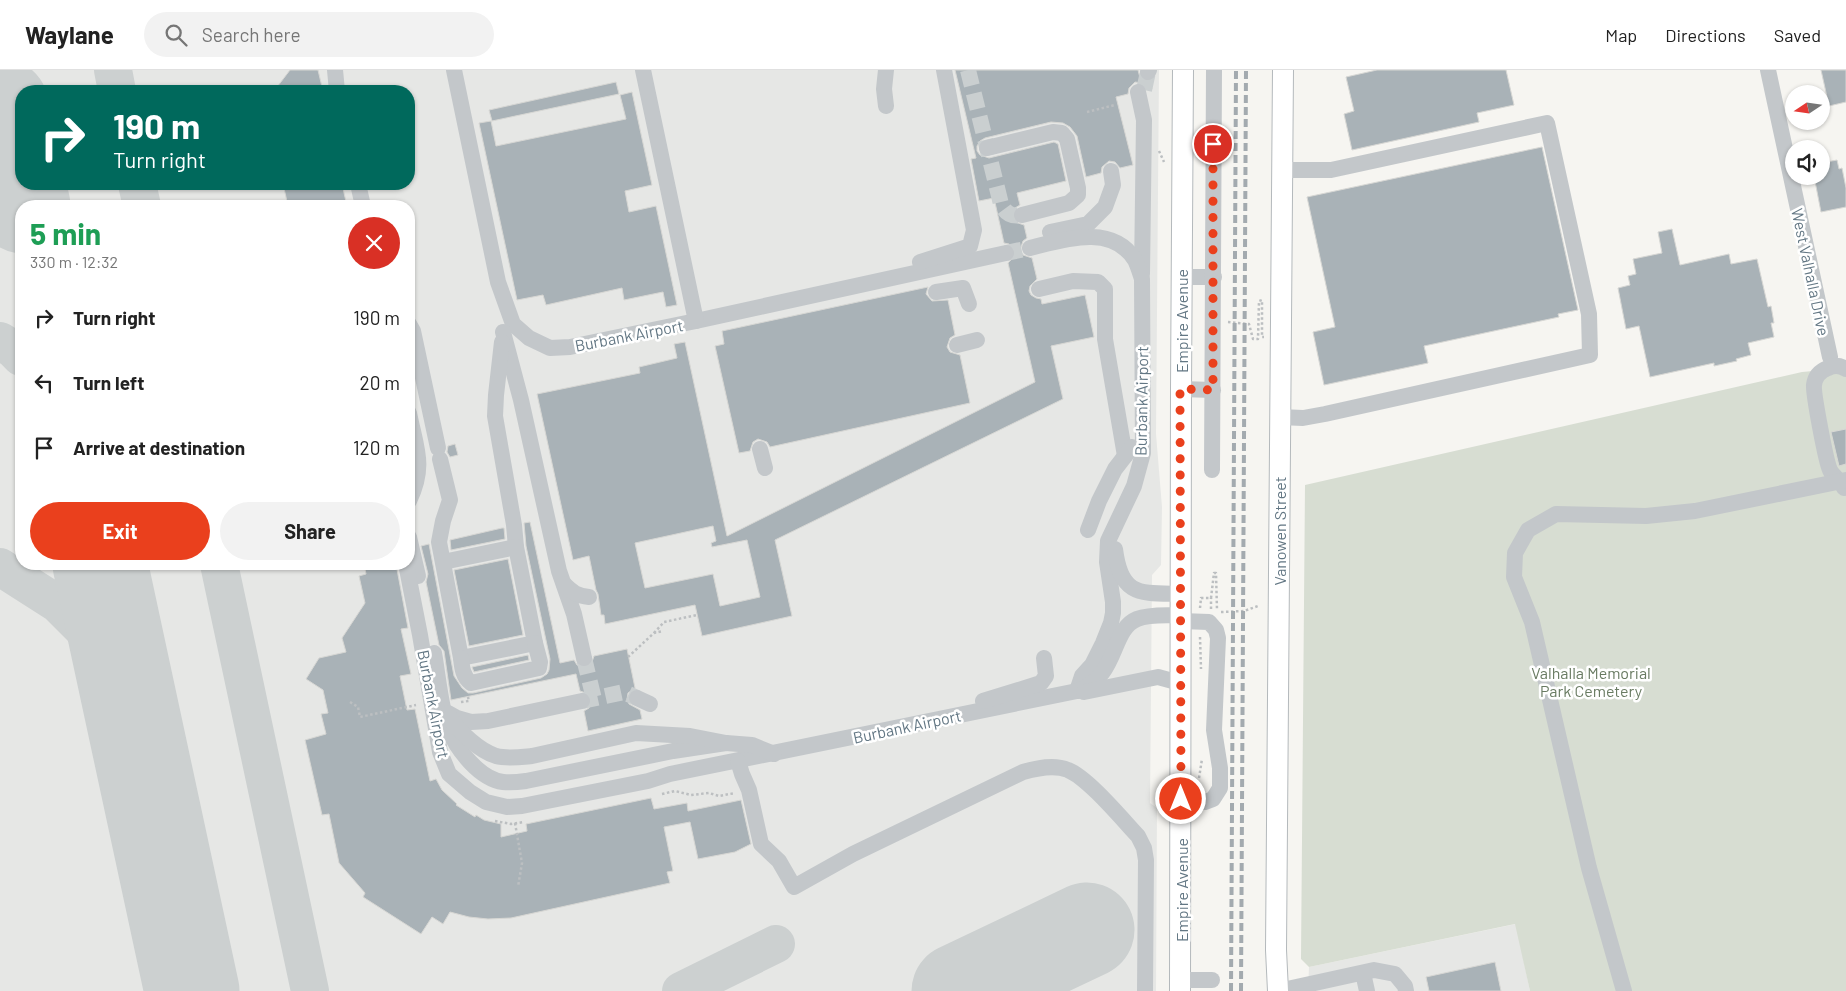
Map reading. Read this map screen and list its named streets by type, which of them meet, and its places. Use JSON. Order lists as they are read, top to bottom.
{
  "streets": {
    "main road": ["Empire Avenue", "Vanowen Street"],
    "street": ["West Valhalla Drive", "Burbank Airport"]
  },
  "parks": ["Valhalla Memorial Park Cemetery"],
  "north": "left",
  "page": {
    "header": "Waylane",
    "search": "Search here",
    "nav": ["Map", "Directions", "Saved"],
    "turn": ["190 m", "Turn right"],
    "heading": ["5 min", "330 m · 12:32"],
    "list": [
      {
        "name": "Turn right",
        "value": "190 m"
      },
      {
        "name": "Turn left",
        "value": "20 m"
      },
      {
        "name": "Arrive at destination",
        "value": "120 m"
      }
    ],
    "buttons": ["Exit", "Share"]
  }
}
